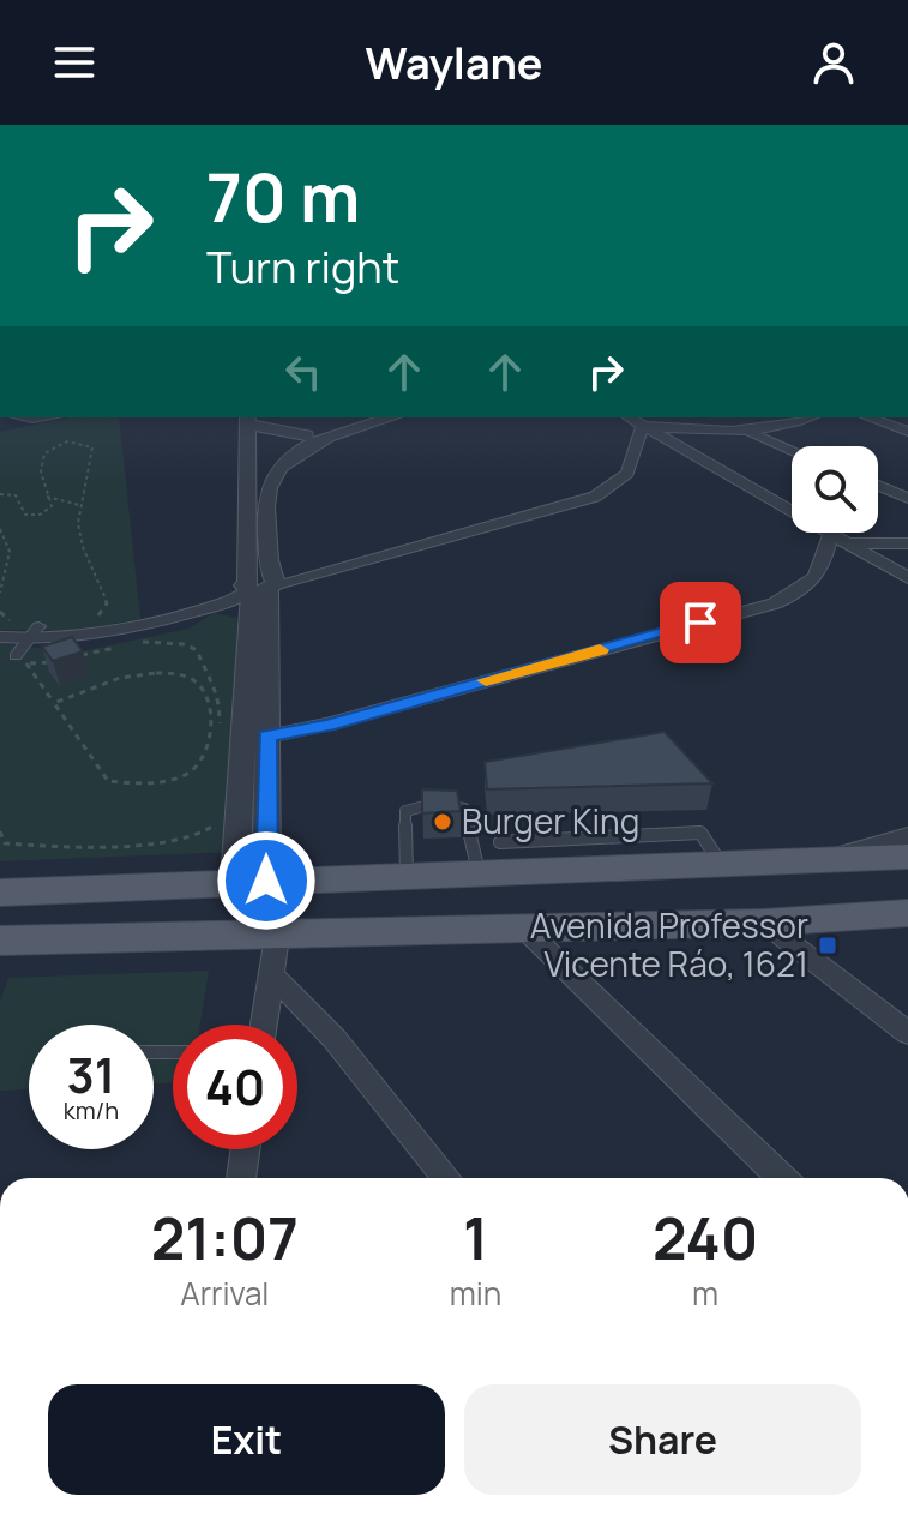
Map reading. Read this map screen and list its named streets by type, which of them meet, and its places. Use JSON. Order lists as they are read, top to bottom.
{
  "places": {
    "other": ["Burger King"],
    "transit": ["Avenida Professor Vicente Ráo, 1621"]
  },
  "page": {
    "header": "Waylane",
    "turn": ["70 m", "Turn right"],
    "speed": "31 km/h",
    "limit": "40",
    "eta": [
      "21:07",
      "Arrival",
      "1",
      "min",
      "240",
      "m"
    ],
    "buttons": ["Exit", "Share"]
  }
}
